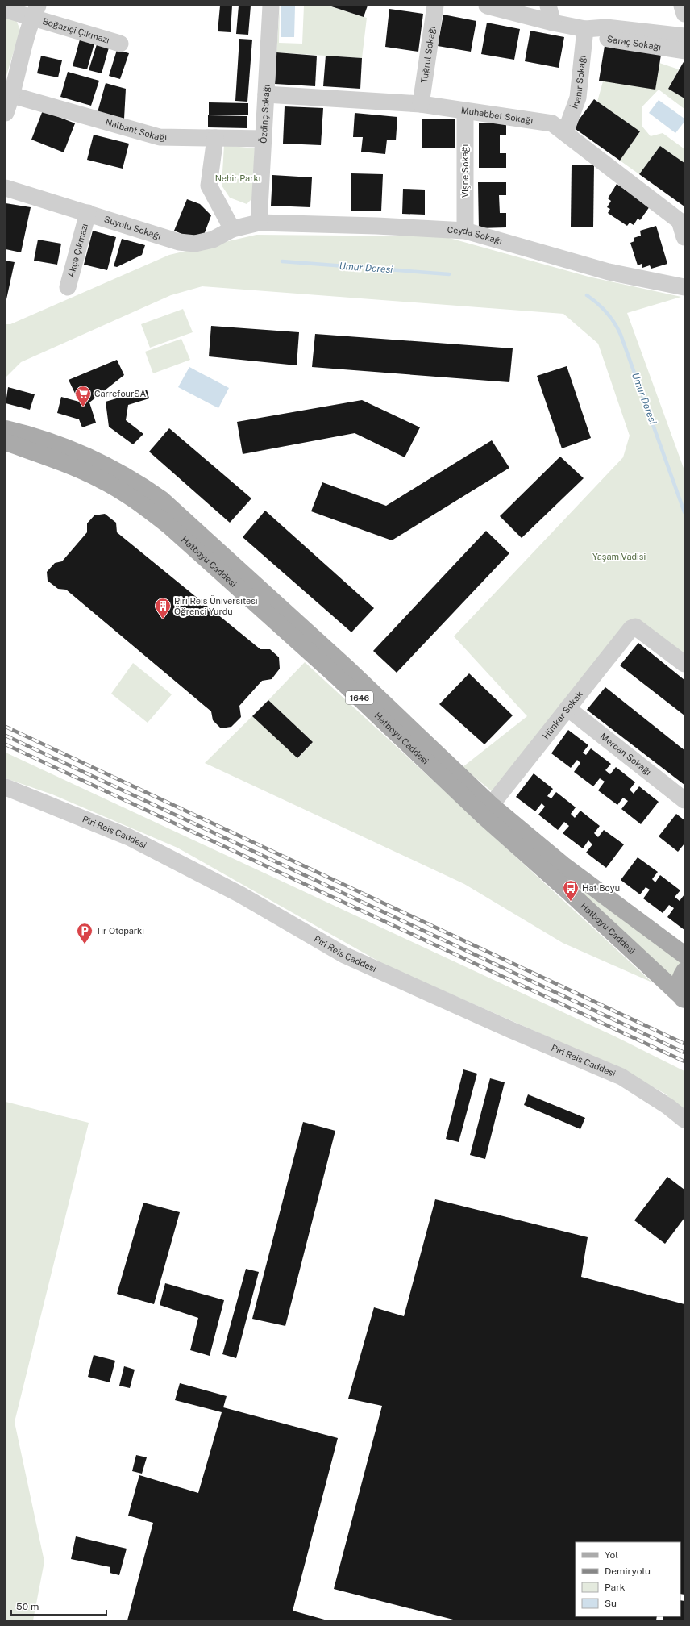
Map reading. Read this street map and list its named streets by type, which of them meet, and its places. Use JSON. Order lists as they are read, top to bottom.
{
  "streets": {
    "main road": ["Hatboyu Caddesi", "1646"],
    "street": [
      "Boğaziçi Çıkmazı",
      "Saraç Sokağı",
      "Tuğrul Sokağı",
      "İnanır Sokağı",
      "Özdinç Sokağı",
      "Muhabbet Sokağı",
      "Nalbant Sokağı",
      "Vişne Sokağı",
      "Suyolu Sokağı",
      "Ceyda Sokağı",
      "Akçe Çıkmazı",
      "Hünkar Sokak",
      "Mercan Sokağı",
      "Piri Reis Caddesi"
    ]
  },
  "crossings": [
    ["Saraç Sokağı", "İnanır Sokağı"],
    ["Tuğrul Sokağı", "Muhabbet Sokağı"],
    ["İnanır Sokağı", "Muhabbet Sokağı"],
    ["Özdinç Sokağı", "Muhabbet Sokağı"],
    ["Özdinç Sokağı", "Nalbant Sokağı"],
    ["Özdinç Sokağı", "Suyolu Sokağı"],
    ["Özdinç Sokağı", "Ceyda Sokağı"],
    ["Muhabbet Sokağı", "Vişne Sokağı"],
    ["Vişne Sokağı", "Ceyda Sokağı"],
    ["Suyolu Sokağı", "Ceyda Sokağı"],
    ["Suyolu Sokağı", "Akçe Çıkmazı"],
    ["Hatboyu Caddesi", "Hünkar Sokak"],
    ["Hünkar Sokak", "Mercan Sokağı"]
  ],
  "water": ["Umur Deresi"],
  "parks": ["Nehir Parkı", "Yaşam Vadisi"],
  "places": {
    "supermarket": ["CarrefourSA"],
    "building": ["Piri Reis Üniversitesi Öğrenci Yurdu"],
    "bus stop": ["Hat Boyu"],
    "parking": ["Tır Otoparkı"]
  },
  "legend": [
    "Yol",
    "Demiryolu",
    "Park",
    "Su"
  ],
  "scale_bar": "50 m"
}
